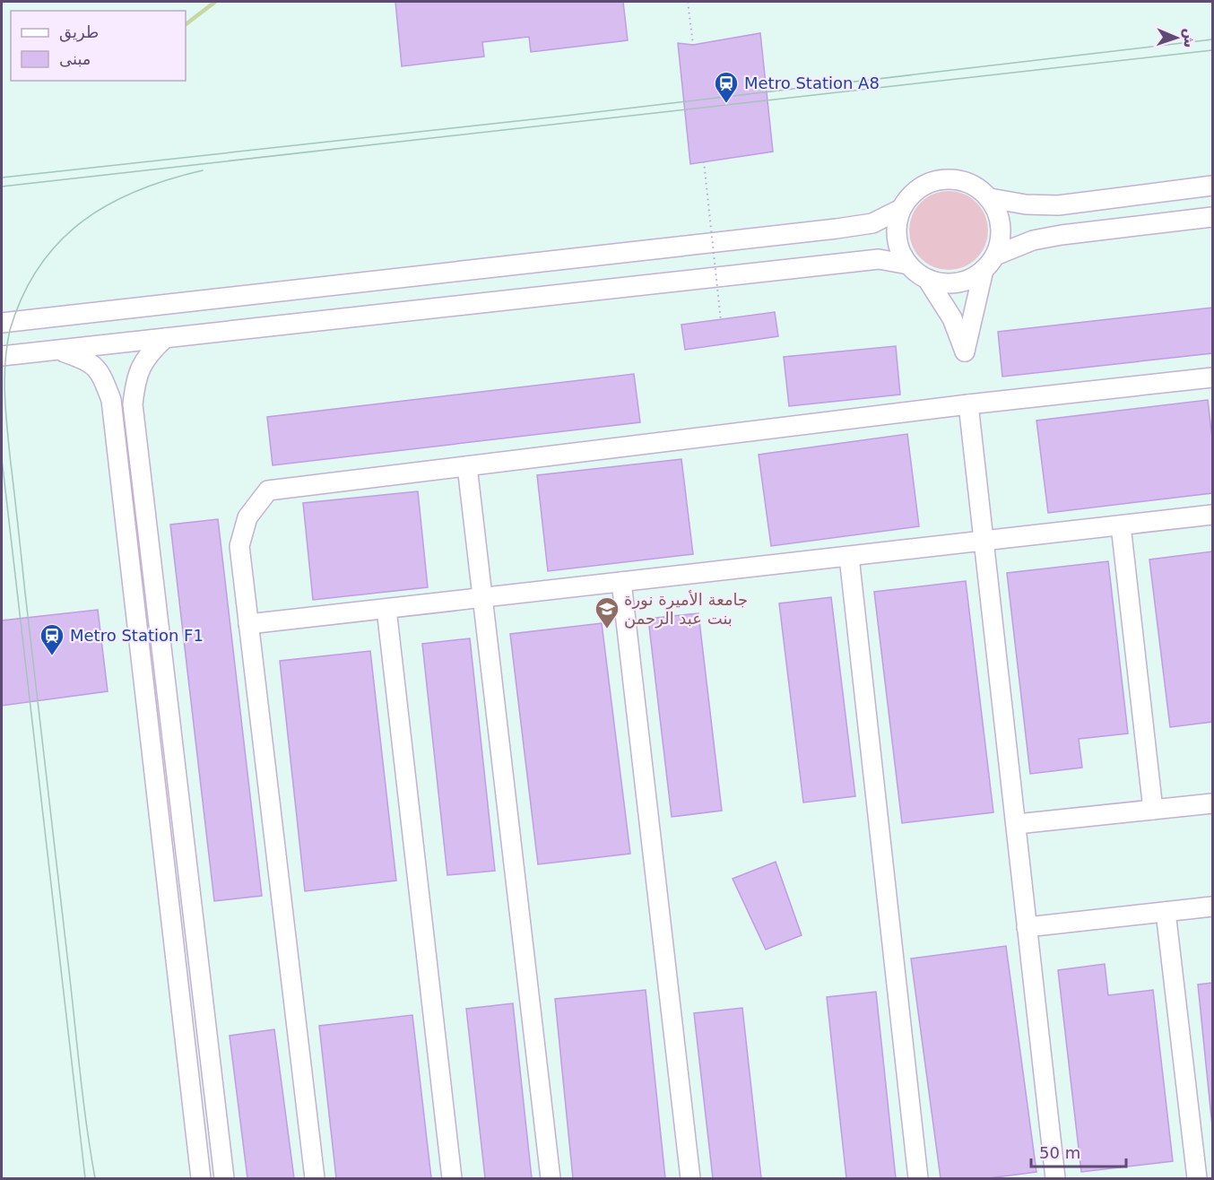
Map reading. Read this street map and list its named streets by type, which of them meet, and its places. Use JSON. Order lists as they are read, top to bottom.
{
  "places": {
    "station": ["Metro Station A8", "Metro Station F1"],
    "school or university": ["جامعة الأميرة نورة بنت عبد الرحمن"]
  },
  "legend": ["طريق", "مبنى"],
  "scale_bar": "50 m",
  "north": "right"
}
